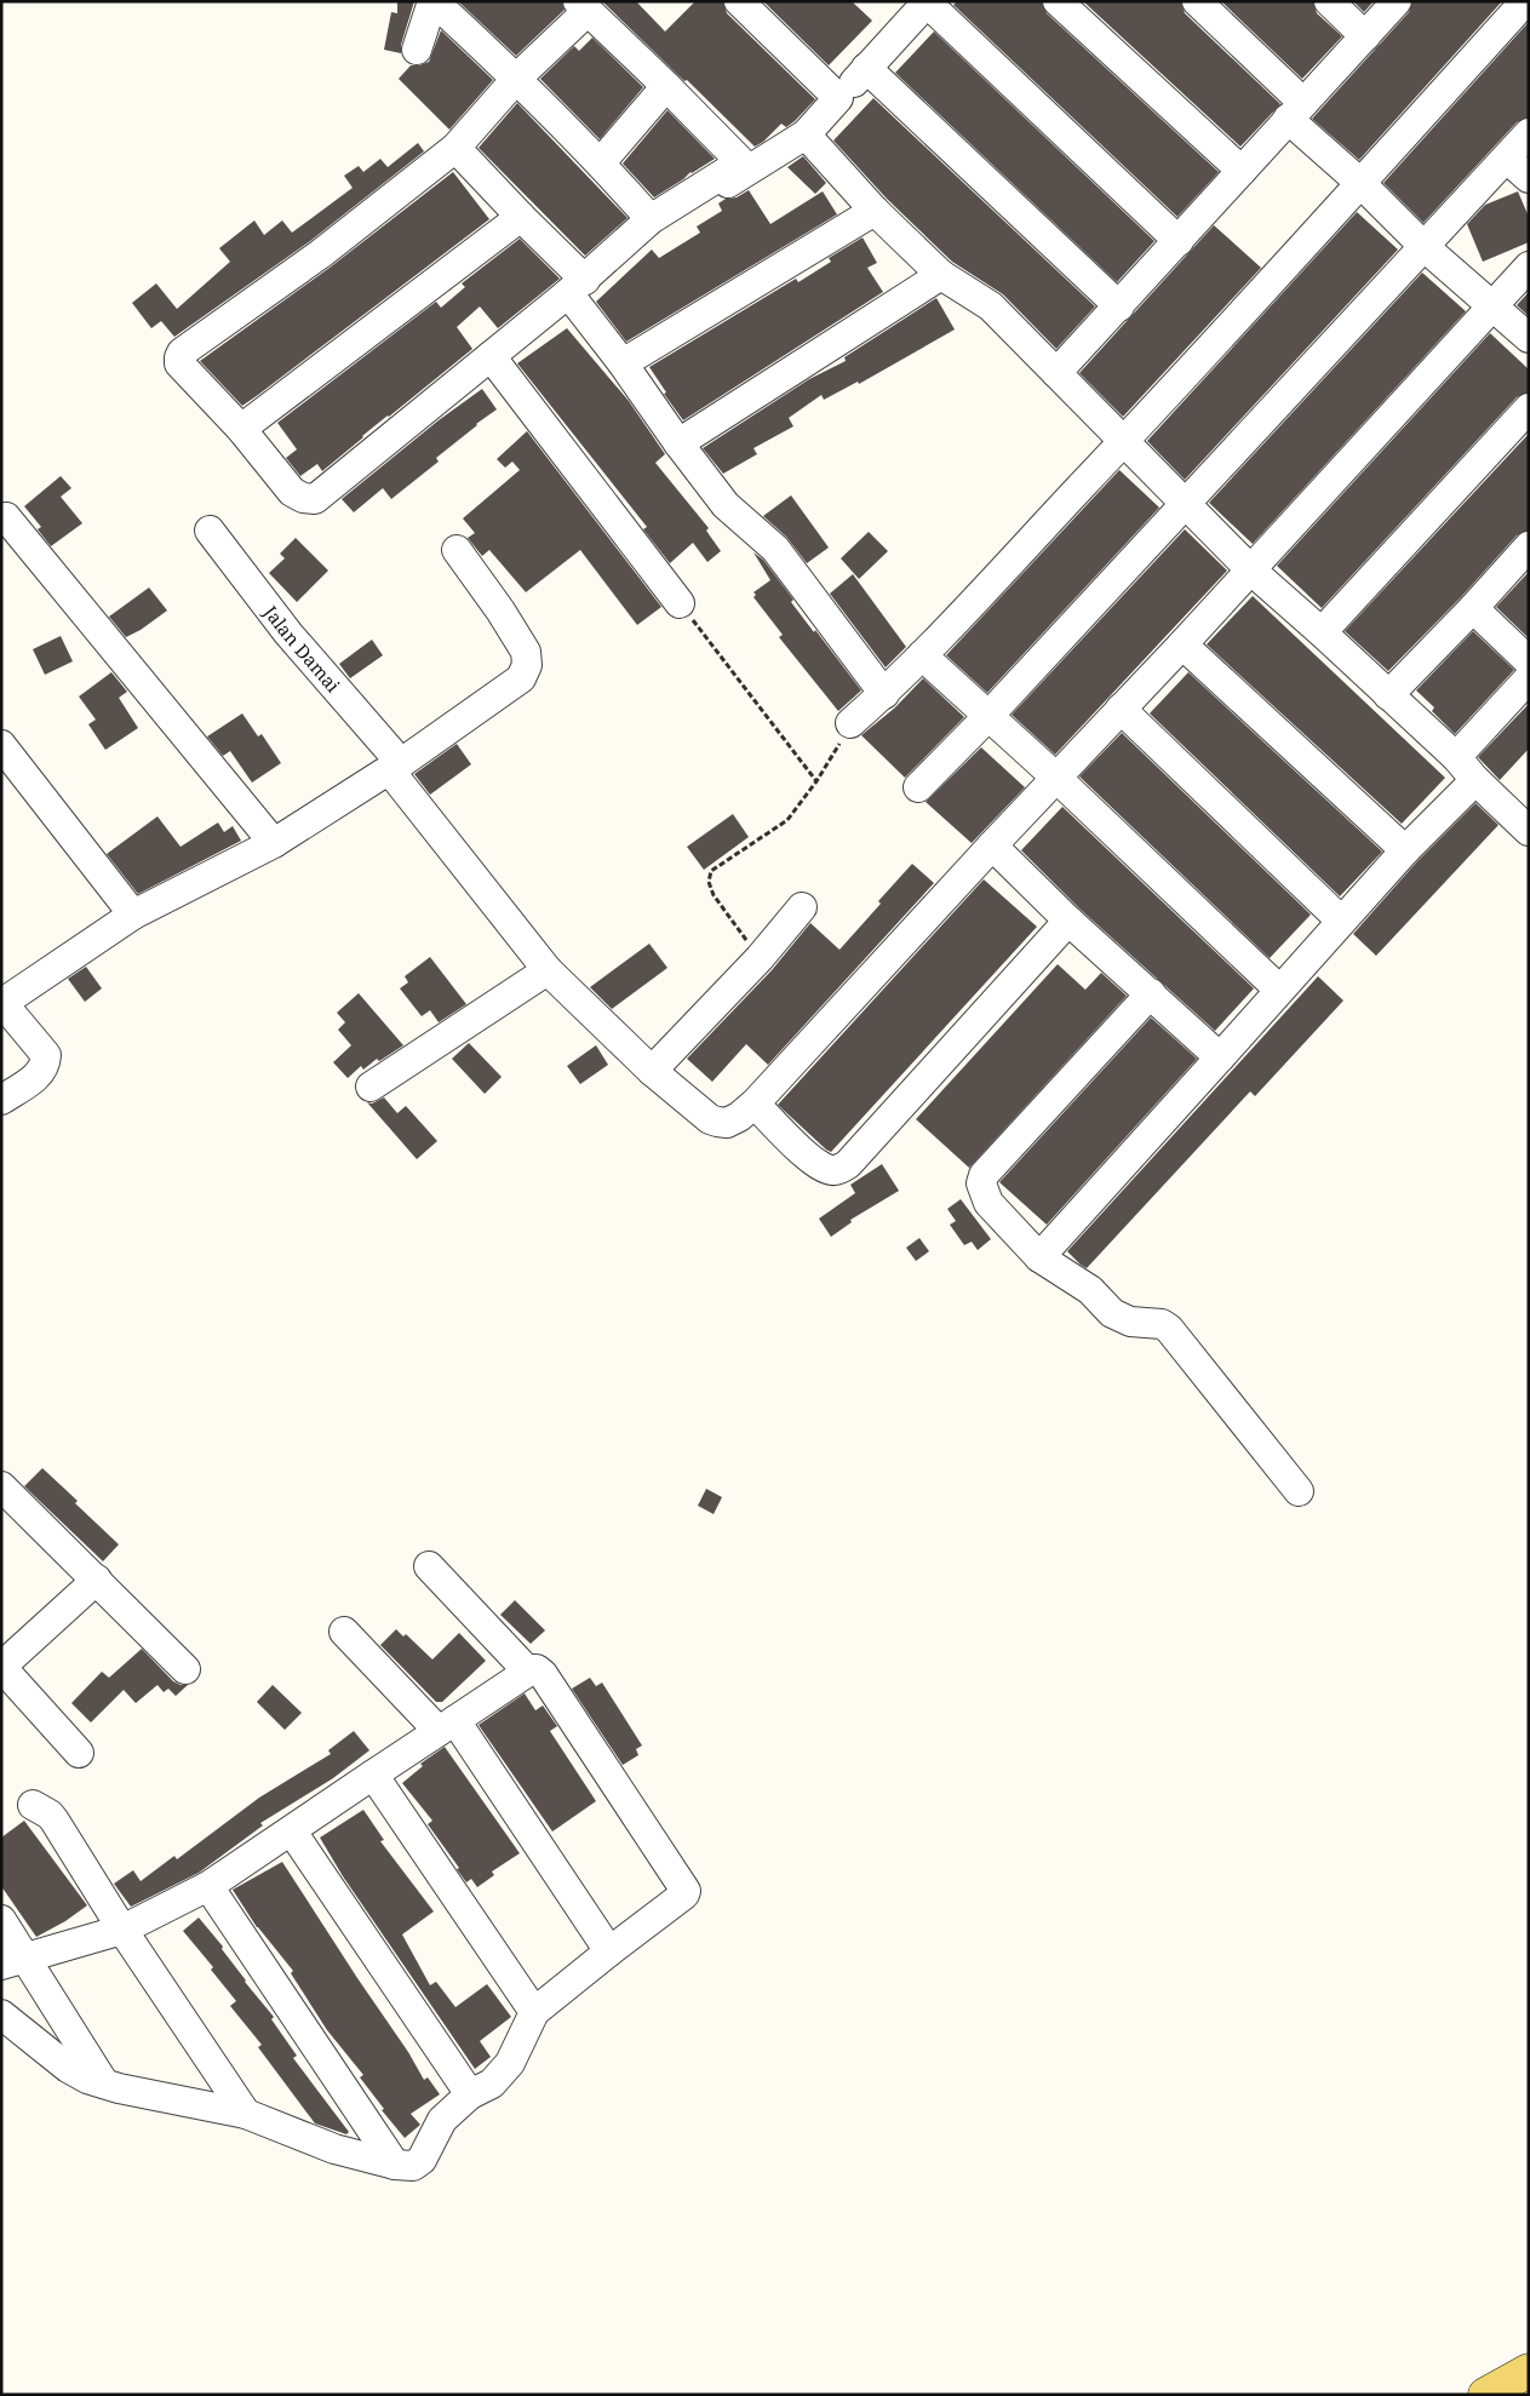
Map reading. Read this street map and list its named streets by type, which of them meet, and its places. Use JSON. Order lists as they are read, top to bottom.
{
  "streets": {
    "street": ["Jalan Damai"]
  }
}
